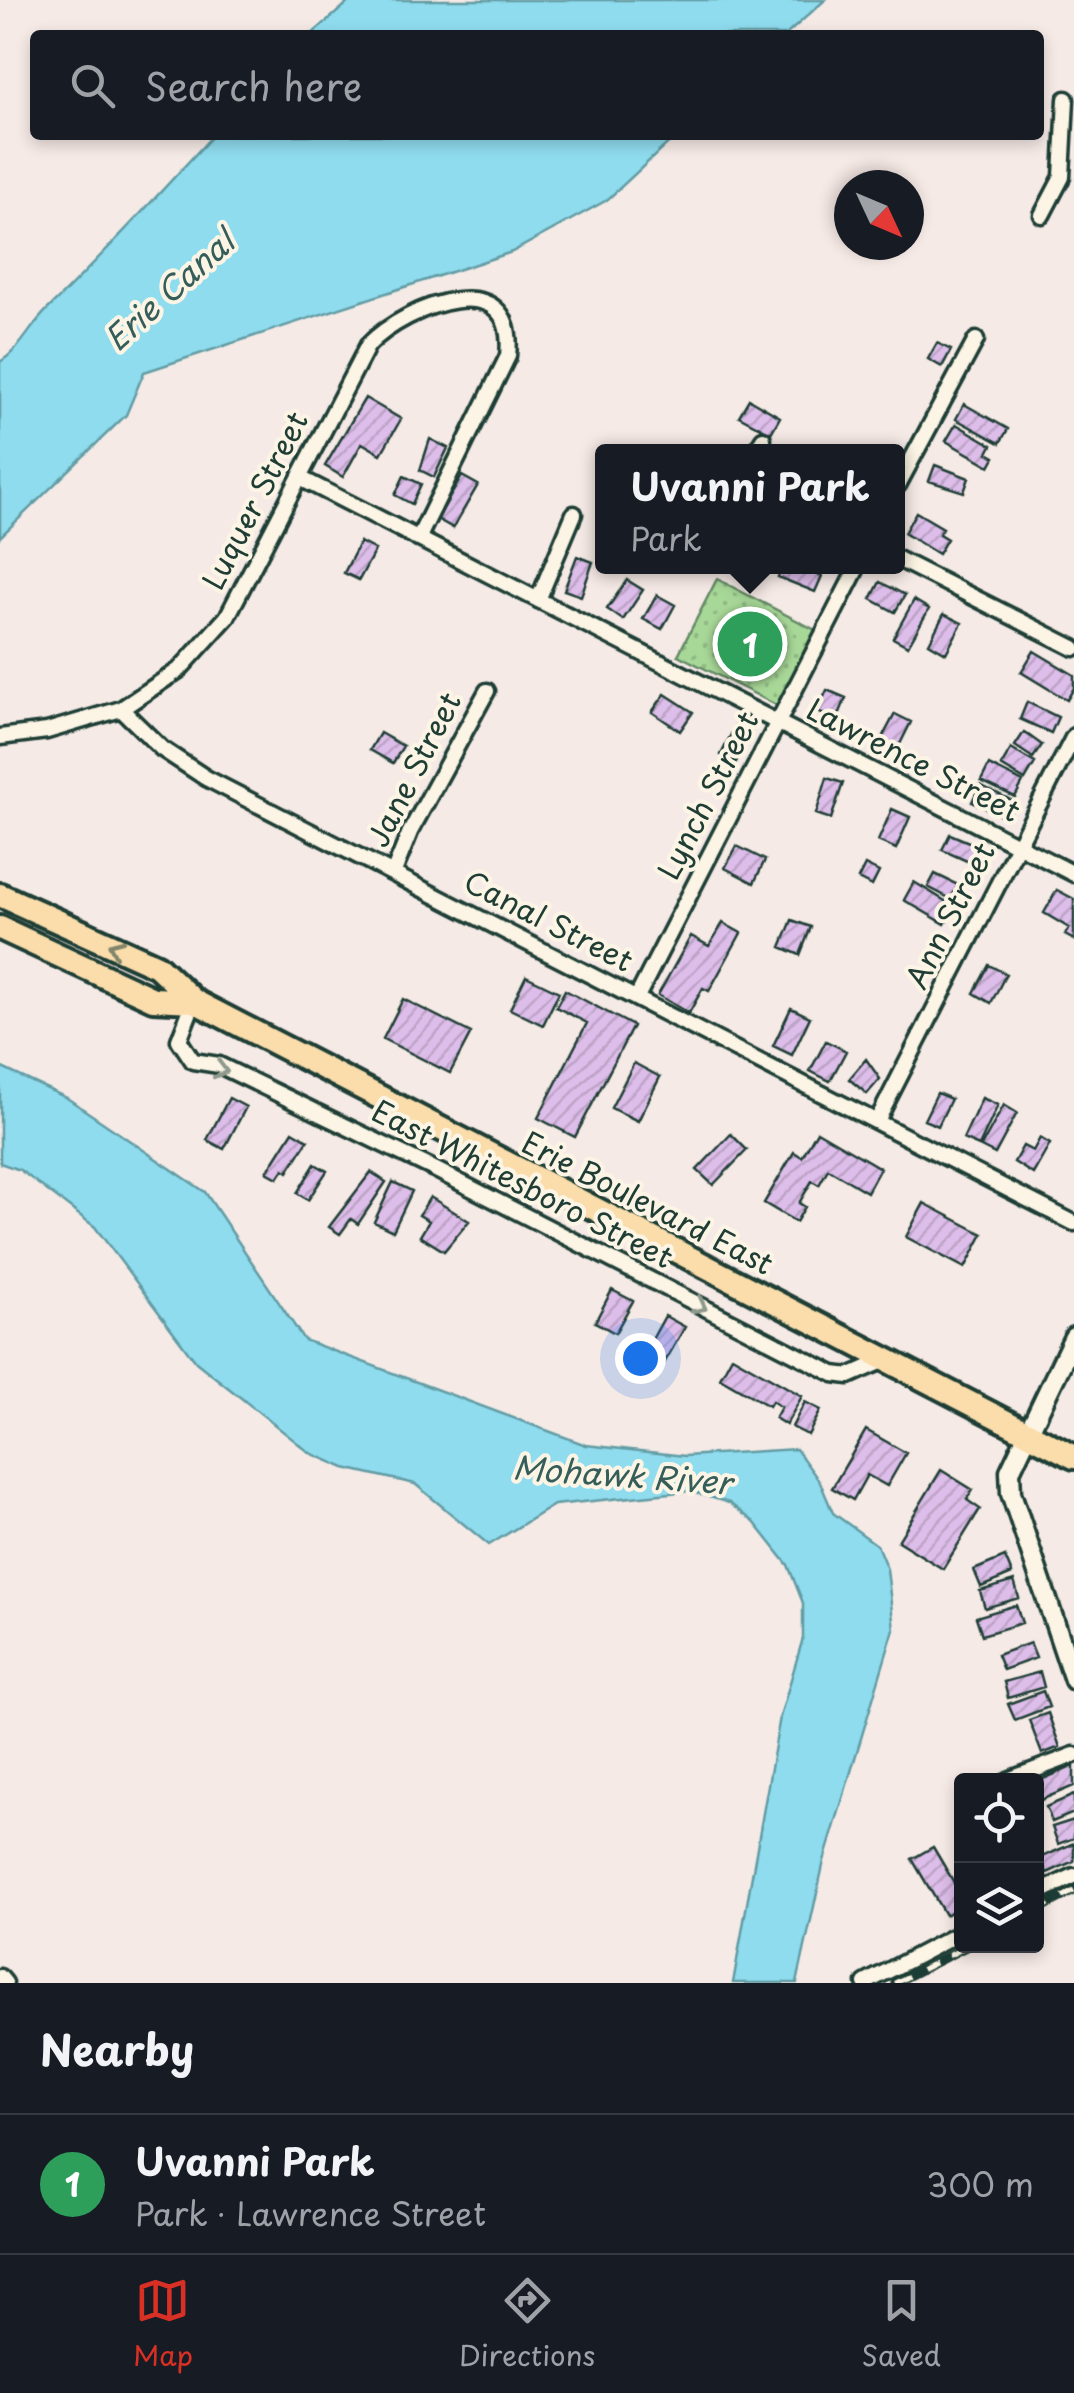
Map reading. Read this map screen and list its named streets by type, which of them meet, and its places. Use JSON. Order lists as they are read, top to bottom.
{
  "streets": {
    "main road": ["Erie Boulevard East"],
    "street": [
      "Luquer Street",
      "Lawrence Street",
      "Jane Street",
      "Lynch Street",
      "Ann Street",
      "Canal Street",
      "East Whitesboro Street"
    ]
  },
  "crossings": [
    ["Luquer Street", "Lawrence Street"],
    ["Luquer Street", "Canal Street"],
    ["Lawrence Street", "Lynch Street"],
    ["Lawrence Street", "Ann Street"],
    ["Jane Street", "Canal Street"],
    ["Lynch Street", "Canal Street"],
    ["Ann Street", "Canal Street"],
    ["East Whitesboro Street", "Erie Boulevard East"]
  ],
  "one_way": ["East Whitesboro Street"],
  "water": ["Erie Canal", "Mohawk River"],
  "north": "bottom right",
  "page": {
    "search": "Search here",
    "popup": ["Uvanni Park", "Park"],
    "pins": "1",
    "heading": "Nearby",
    "list": [
      {
        "mark": "1",
        "name": "Uvanni Park",
        "note": "Park · Lawrence Street",
        "value": "300 m"
      }
    ],
    "nav": ["Map", "Directions", "Saved"]
  }
}
